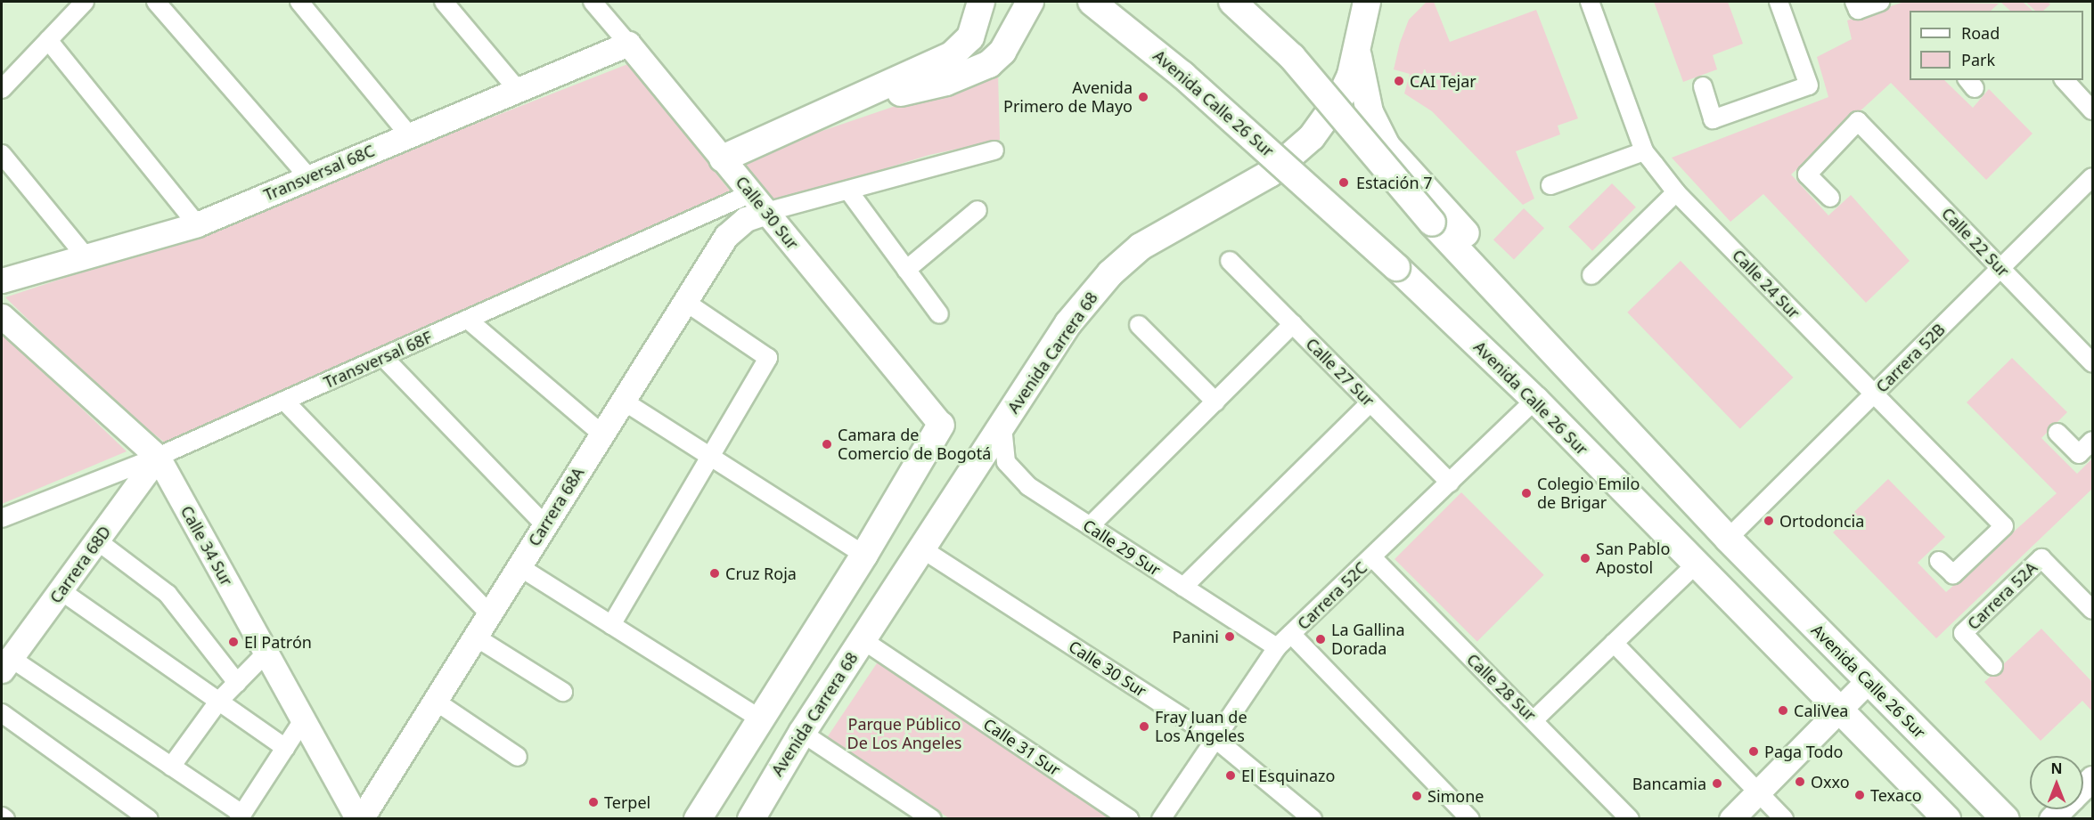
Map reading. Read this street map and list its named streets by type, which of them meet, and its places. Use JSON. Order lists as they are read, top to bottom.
{
  "streets": {
    "main road": ["Avenida Calle 26 Sur", "Avenida Carrera 68"],
    "street": [
      "Transversal 68C",
      "Calle 30 Sur",
      "Calle 22 Sur",
      "Calle 24 Sur",
      "Carrera 52B",
      "Transversal 68F",
      "Calle 27 Sur",
      "Carrera 68A",
      "Calle 34 Sur",
      "Calle 29 Sur",
      "Carrera 68D",
      "Carrera 52C",
      "Carrera 52A",
      "Calle 28 Sur",
      "Calle 31 Sur"
    ]
  },
  "crossings": [
    ["Avenida Calle 26 Sur", "Carrera 52B"],
    ["Avenida Calle 26 Sur", "Carrera 52C"],
    ["Transversal 68C", "Calle 30 Sur"],
    ["Calle 30 Sur", "Avenida Carrera 68"],
    ["Calle 30 Sur", "Transversal 68F"],
    ["Calle 30 Sur", "Carrera 68A"],
    ["Calle 30 Sur", "Carrera 52C"],
    ["Calle 22 Sur", "Carrera 52B"],
    ["Calle 24 Sur", "Carrera 52B"],
    ["Avenida Carrera 68", "Calle 29 Sur"],
    ["Avenida Carrera 68", "Calle 31 Sur"],
    ["Transversal 68F", "Calle 34 Sur"],
    ["Transversal 68F", "Carrera 68D"],
    ["Calle 27 Sur", "Carrera 52C"],
    ["Carrera 68A", "Calle 34 Sur"],
    ["Calle 34 Sur", "Carrera 68D"],
    ["Calle 29 Sur", "Carrera 52C"],
    ["Carrera 52C", "Calle 28 Sur"]
  ],
  "parks": ["Parque Público De Los Angeles"],
  "places": [
    "CAI Tejar",
    "Avenida Primero de Mayo",
    "Estación 7",
    "Camara de Comercio de Bogotá",
    "Colegio Emilo de Brigar",
    "Ortodoncia",
    "San Pablo Apostol",
    "Cruz Roja",
    "Panini",
    "La Gallina Dorada",
    "El Patrón",
    "CaliVea",
    "Fray Juan de Los Ángeles",
    "Paga Todo",
    "El Esquinazo",
    "Oxxo",
    "Bancamia",
    "Texaco",
    "Simone",
    "Terpel"
  ],
  "legend": ["Road", "Park"],
  "north": "top"
}
